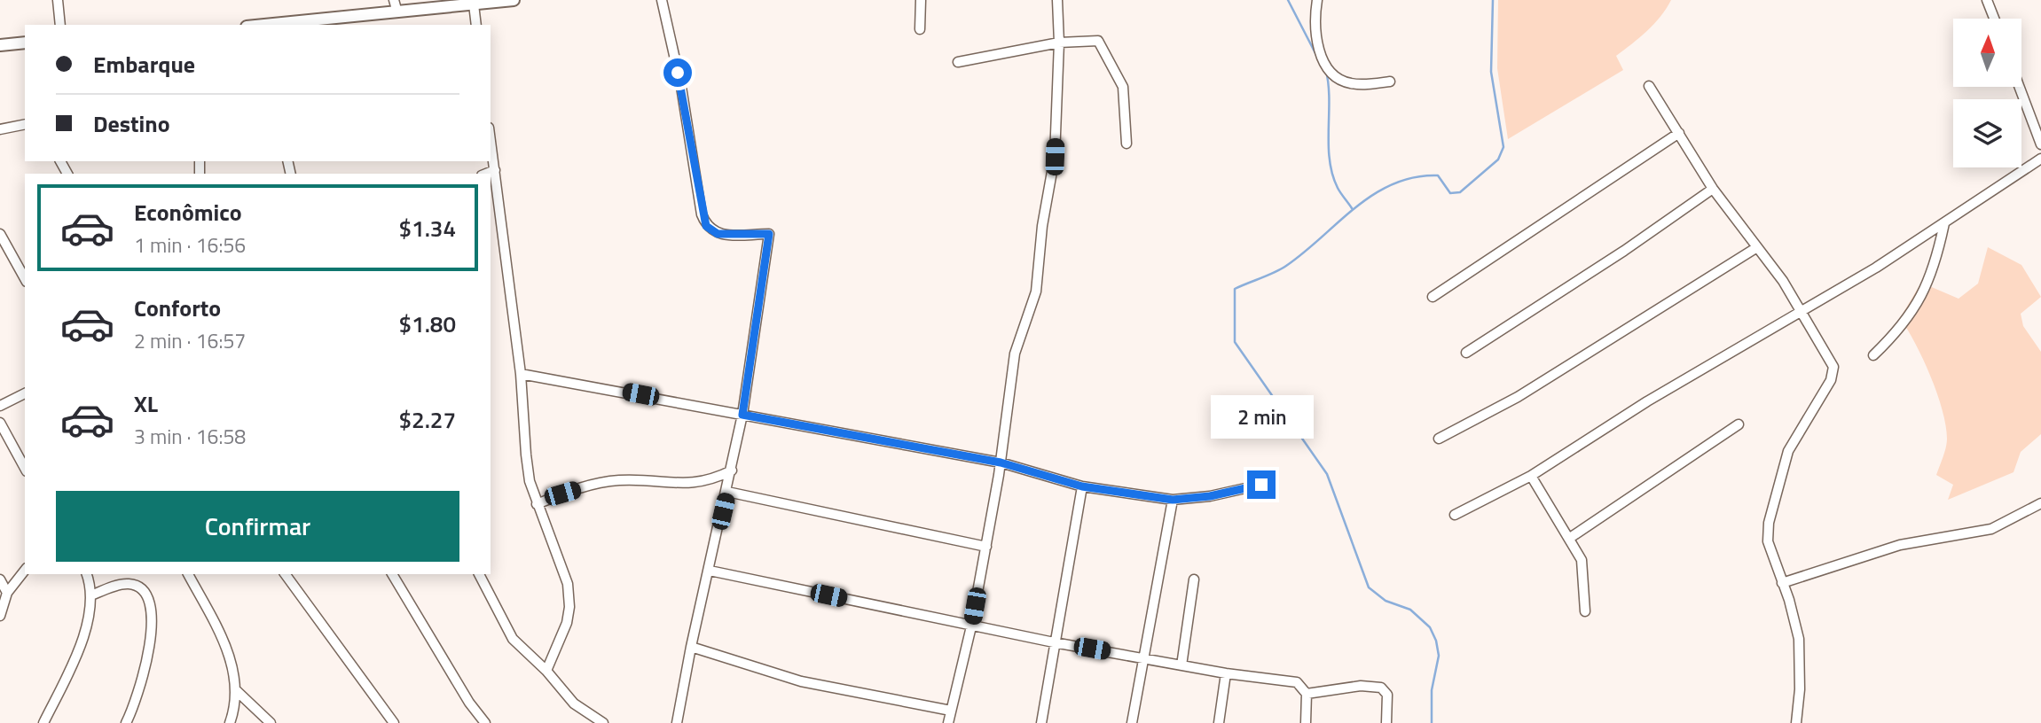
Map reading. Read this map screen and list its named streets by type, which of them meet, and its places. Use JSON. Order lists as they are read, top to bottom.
{
  "north": "top",
  "page": {
    "banner": ["Embarque", "Destino"],
    "list": [
      {
        "name": "Econômico",
        "note": "1 min · 16:56",
        "value": "$1.34"
      },
      {
        "name": "Conforto",
        "note": "2 min · 16:57",
        "value": "$1.80"
      },
      {
        "name": "XL",
        "note": "3 min · 16:58",
        "value": "$2.27"
      }
    ],
    "bubble": "2 min",
    "buttons": "Confirmar"
  }
}
